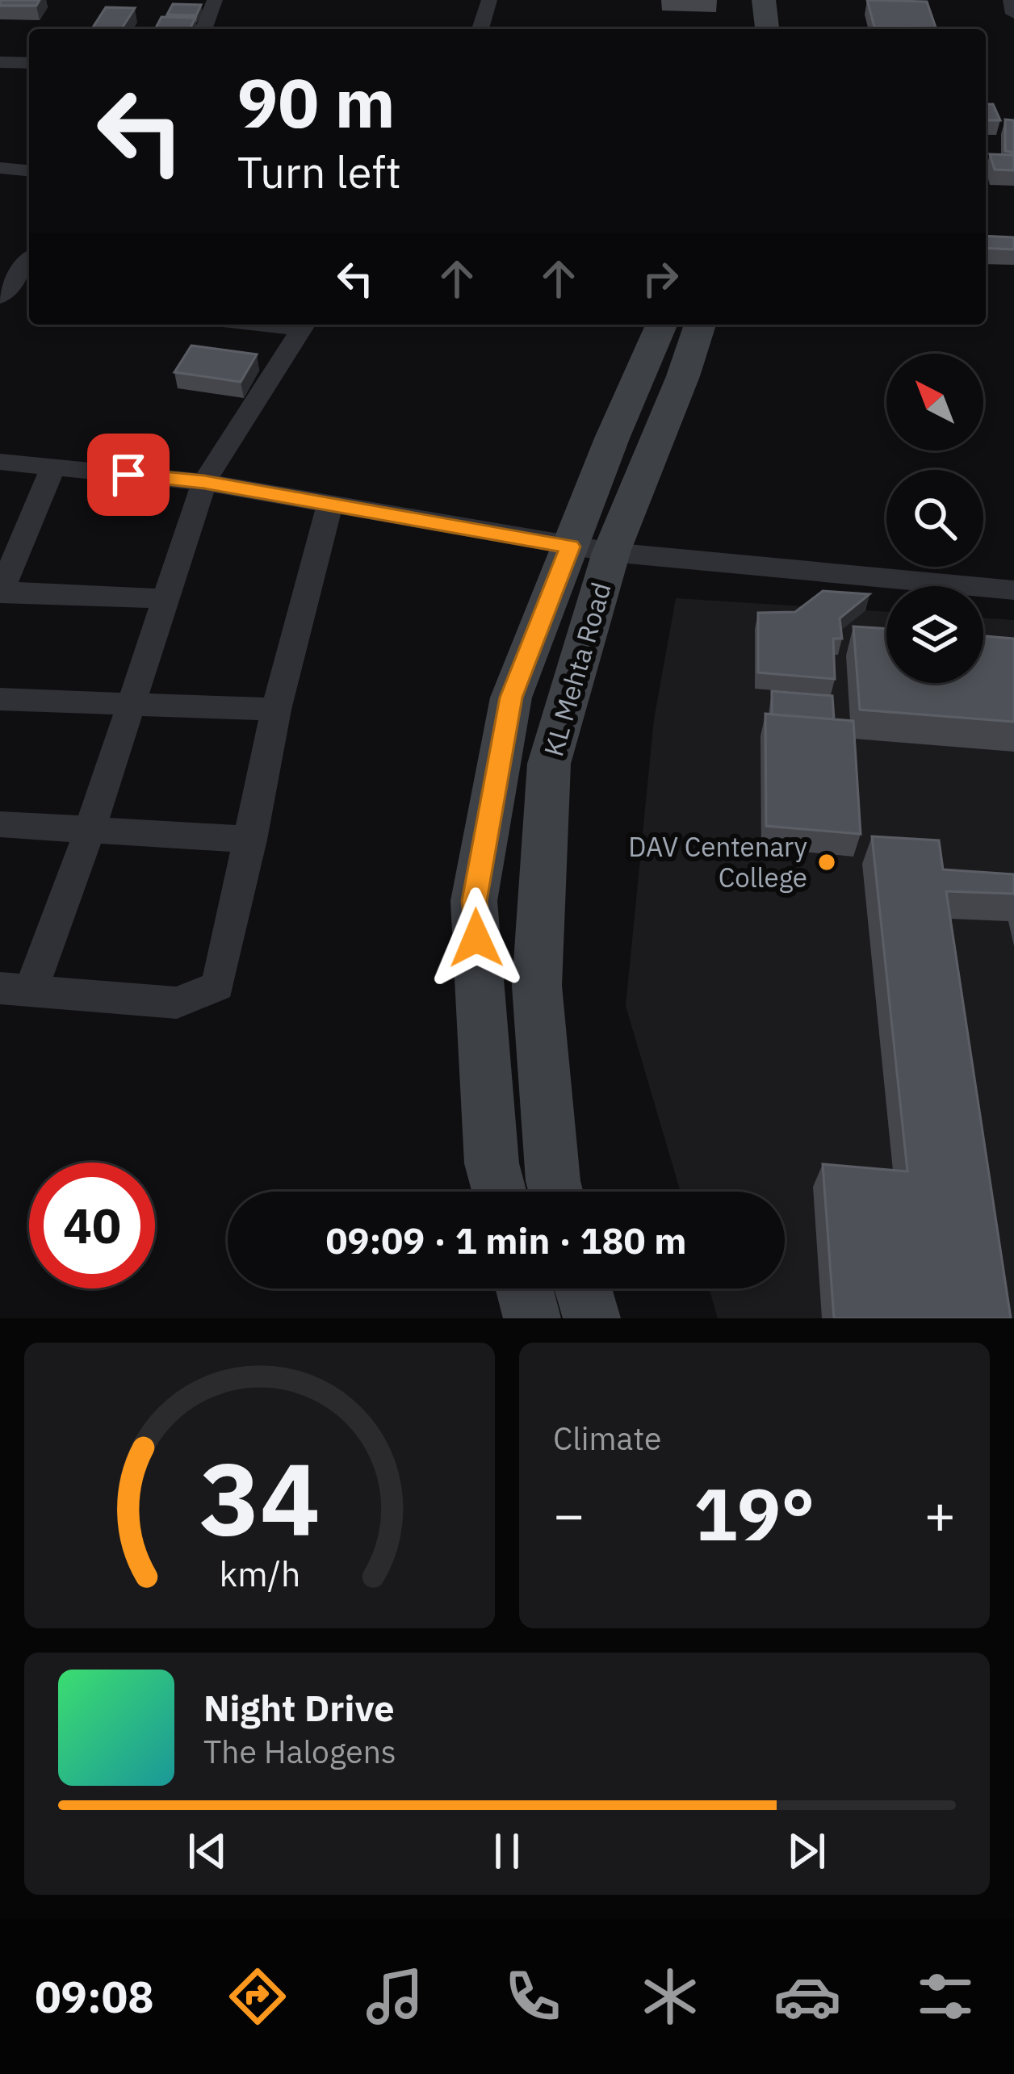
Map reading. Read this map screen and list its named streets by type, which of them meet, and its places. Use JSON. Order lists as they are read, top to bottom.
{
  "streets": {
    "street": ["KL Mehta Road"]
  },
  "places": ["DAV Centenary College"],
  "north": "top left",
  "page": {
    "turn": ["90 m", "Turn left"],
    "limit": "40",
    "trip": "09:09 · 1 min · 180 m",
    "tile": "Climate",
    "heat": ["−", "19°", "+"],
    "song": ["Night Drive", "The Halogens"],
    "tabs": "09:08",
    "gauge": ["34", "km/h"]
  }
}
